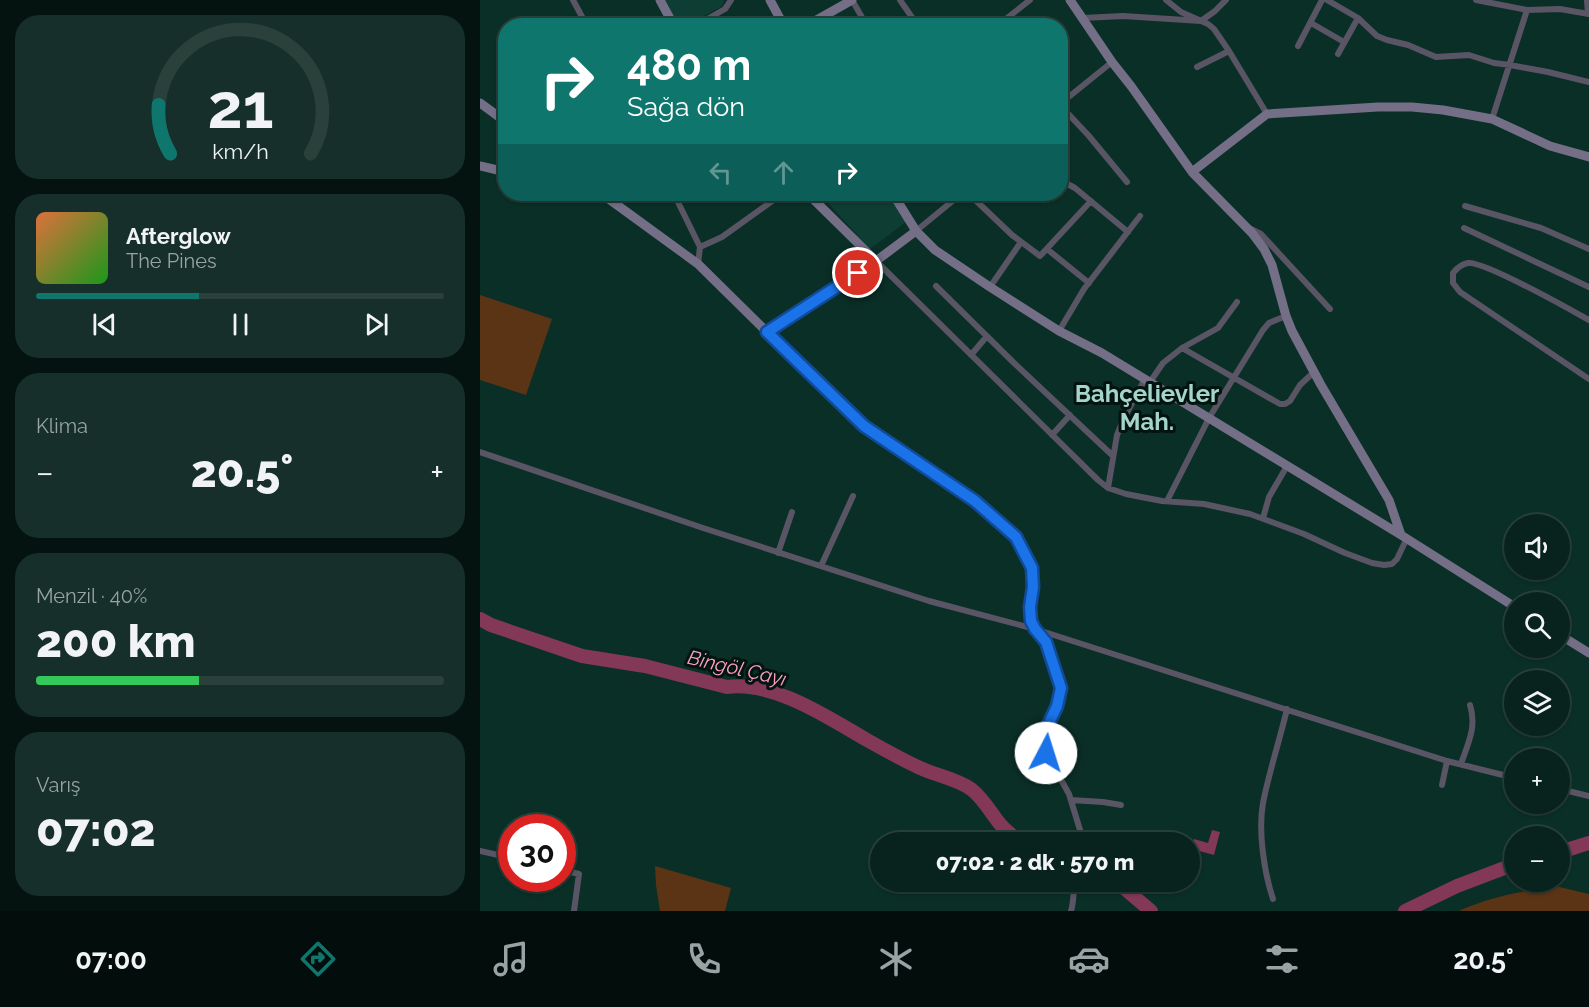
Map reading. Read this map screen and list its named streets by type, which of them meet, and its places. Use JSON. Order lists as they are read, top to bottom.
{
  "districts": ["Bahçelievler Mah."],
  "water": ["Bingöl Çayı"],
  "page": {
    "turn": ["480 m", "Sağa dön"],
    "song": ["Afterglow", "The Pines"],
    "tile": [
      "Klima",
      ["Menzil · 40%", "200 km"],
      ["Varış", "07:02"]
    ],
    "heat": ["−", "20.5°", "+"],
    "map_buttons": ["+", "−"],
    "limit": "30",
    "trip": "07:02 · 2 dk · 570 m",
    "tabs": ["07:00", "20.5°"],
    "gauge": ["21", "km/h"]
  }
}
